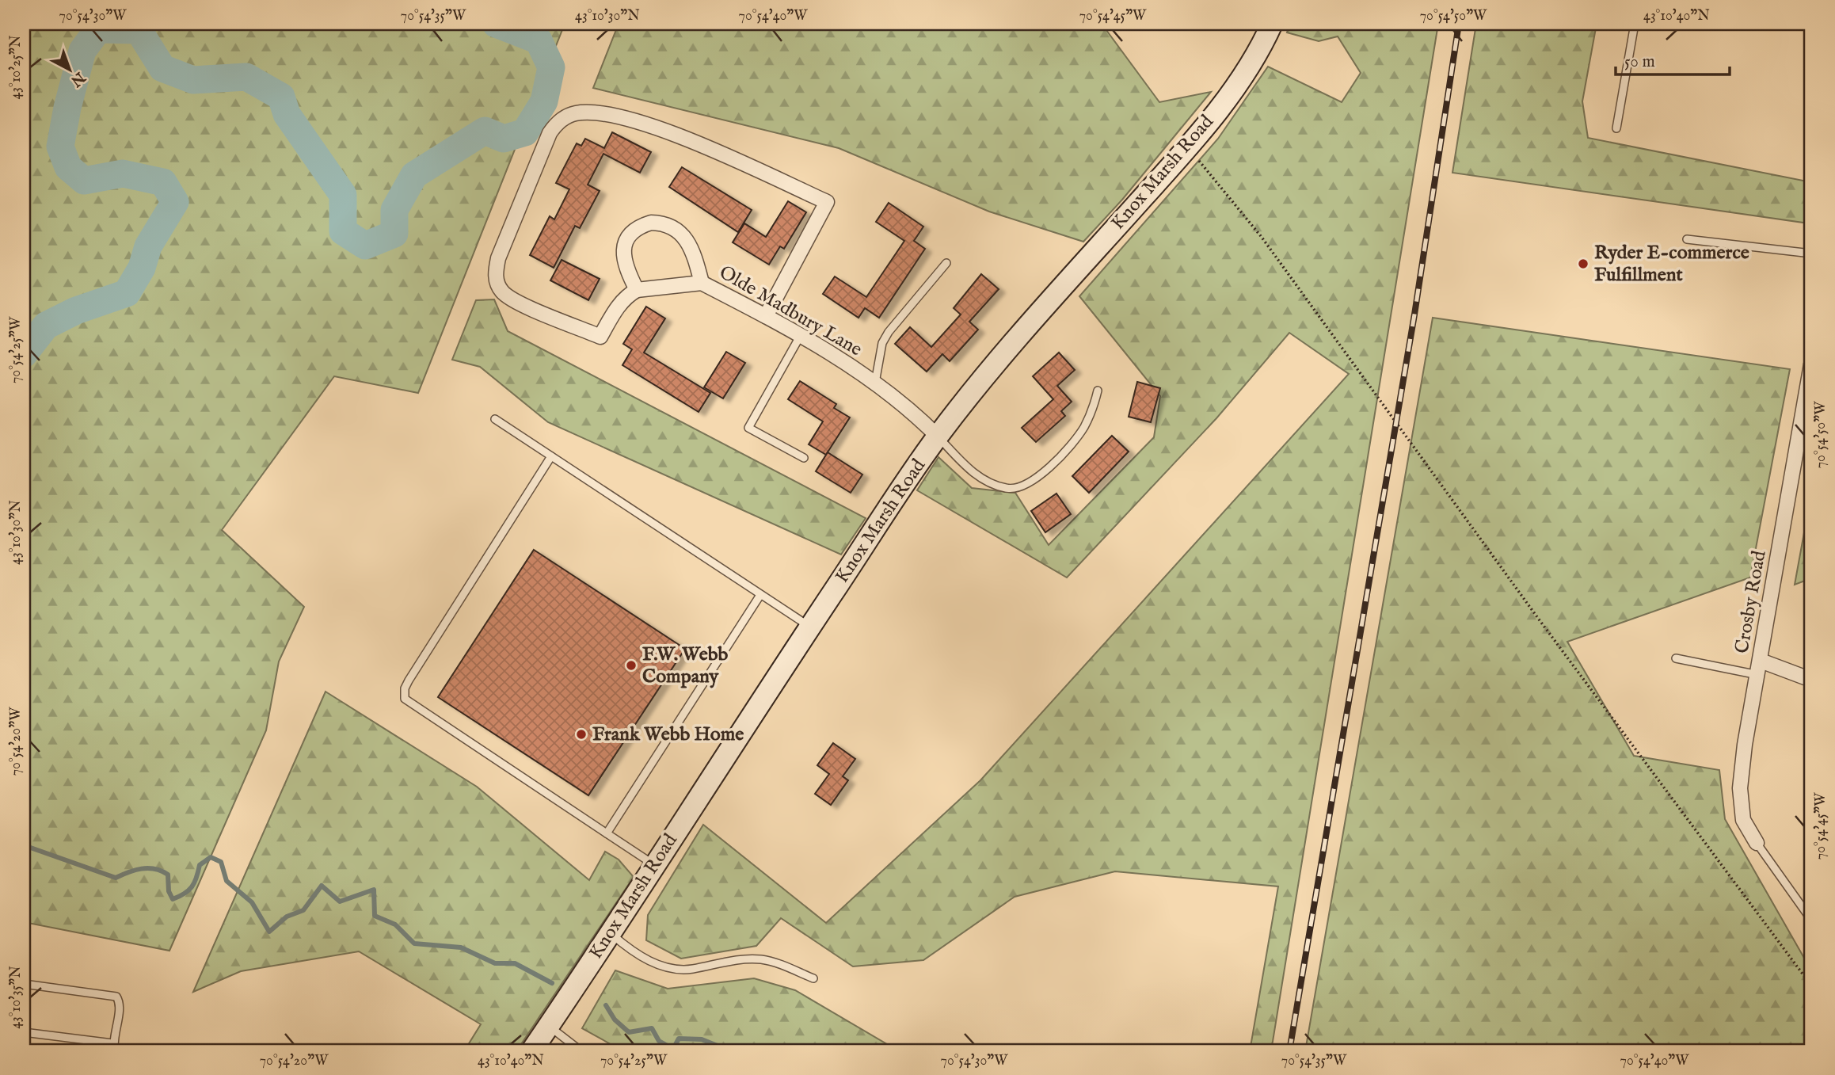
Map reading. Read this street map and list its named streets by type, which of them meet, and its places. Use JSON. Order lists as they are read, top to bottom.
{
  "streets": {
    "main road": ["Knox Marsh Road"],
    "street": ["Olde Madbury Lane", "Crosby Road"]
  },
  "crossings": [
    ["Knox Marsh Road", "Olde Madbury Lane"]
  ],
  "places": ["Ryder E-commerce Fulfillment", "F.W. Webb Company", "Frank Webb Home"],
  "scale_bar": "50 m",
  "north": "bottom right",
  "coordinates": [
    "70°54'30\"W",
    "70°54'35\"W",
    "43°10'30\"N",
    "70°54'40\"W",
    "70°54'45\"W",
    "70°54'50\"W",
    "43°10'40\"N",
    "43°10'25\"N",
    "70°54'25\"W",
    "70°54'20\"W",
    "43°10'35\"N"
  ]
}
